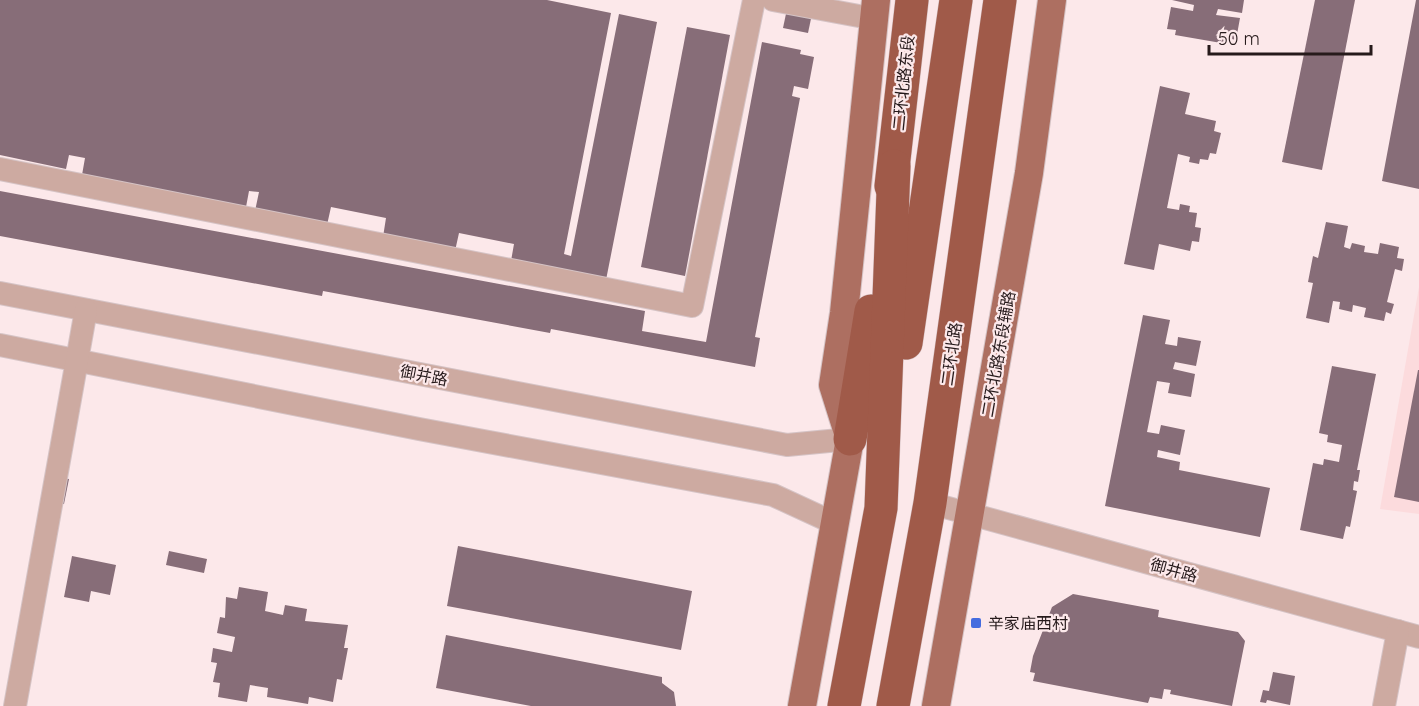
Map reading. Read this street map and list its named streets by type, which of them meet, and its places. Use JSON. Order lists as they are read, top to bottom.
{
  "streets": {
    "highway": ["二环北路东段", "二环北路"],
    "main road": ["二环北路东段辅路"],
    "street": ["御井路"]
  },
  "crossings": [
    ["二环北路", "御井路"],
    ["二环北路东段辅路", "御井路"]
  ],
  "places": {
    "transit": ["辛家庙西村"]
  },
  "scale_bar": "50 m"
}
